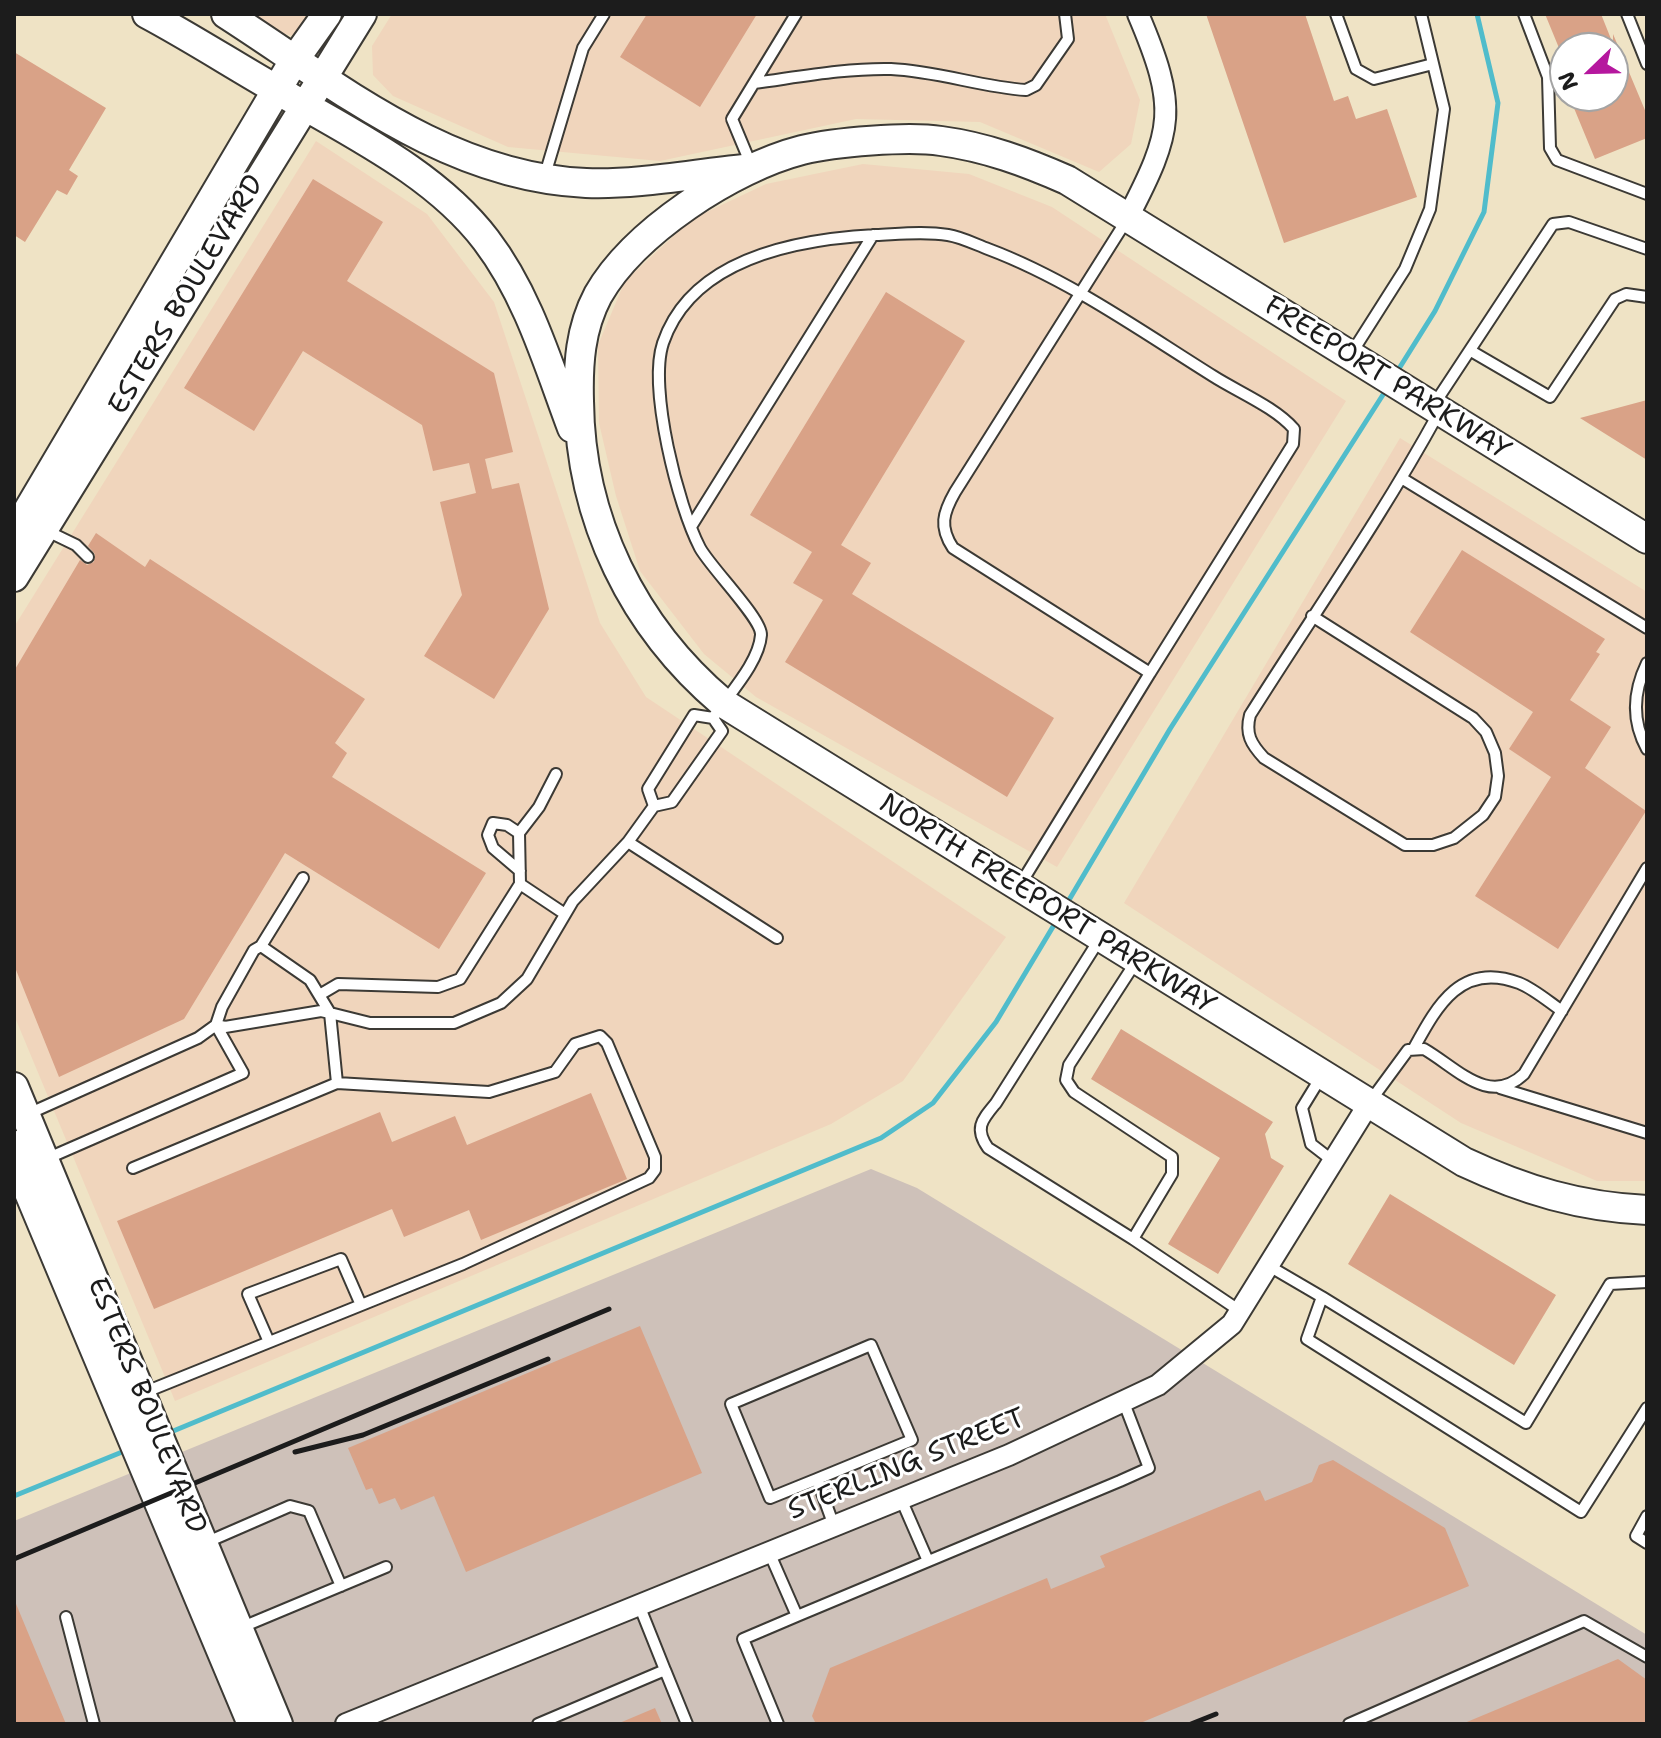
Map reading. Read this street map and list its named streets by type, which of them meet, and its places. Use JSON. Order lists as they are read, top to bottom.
{
  "streets": {
    "main road": ["ESTERS BOULEVARD", "FREEPORT PARKWAY", "NORTH FREEPORT PARKWAY"],
    "street": ["STERLING STREET"]
  },
  "crossings": [
    ["NORTH FREEPORT PARKWAY", "STERLING STREET"]
  ],
  "north": "bottom left"
}
